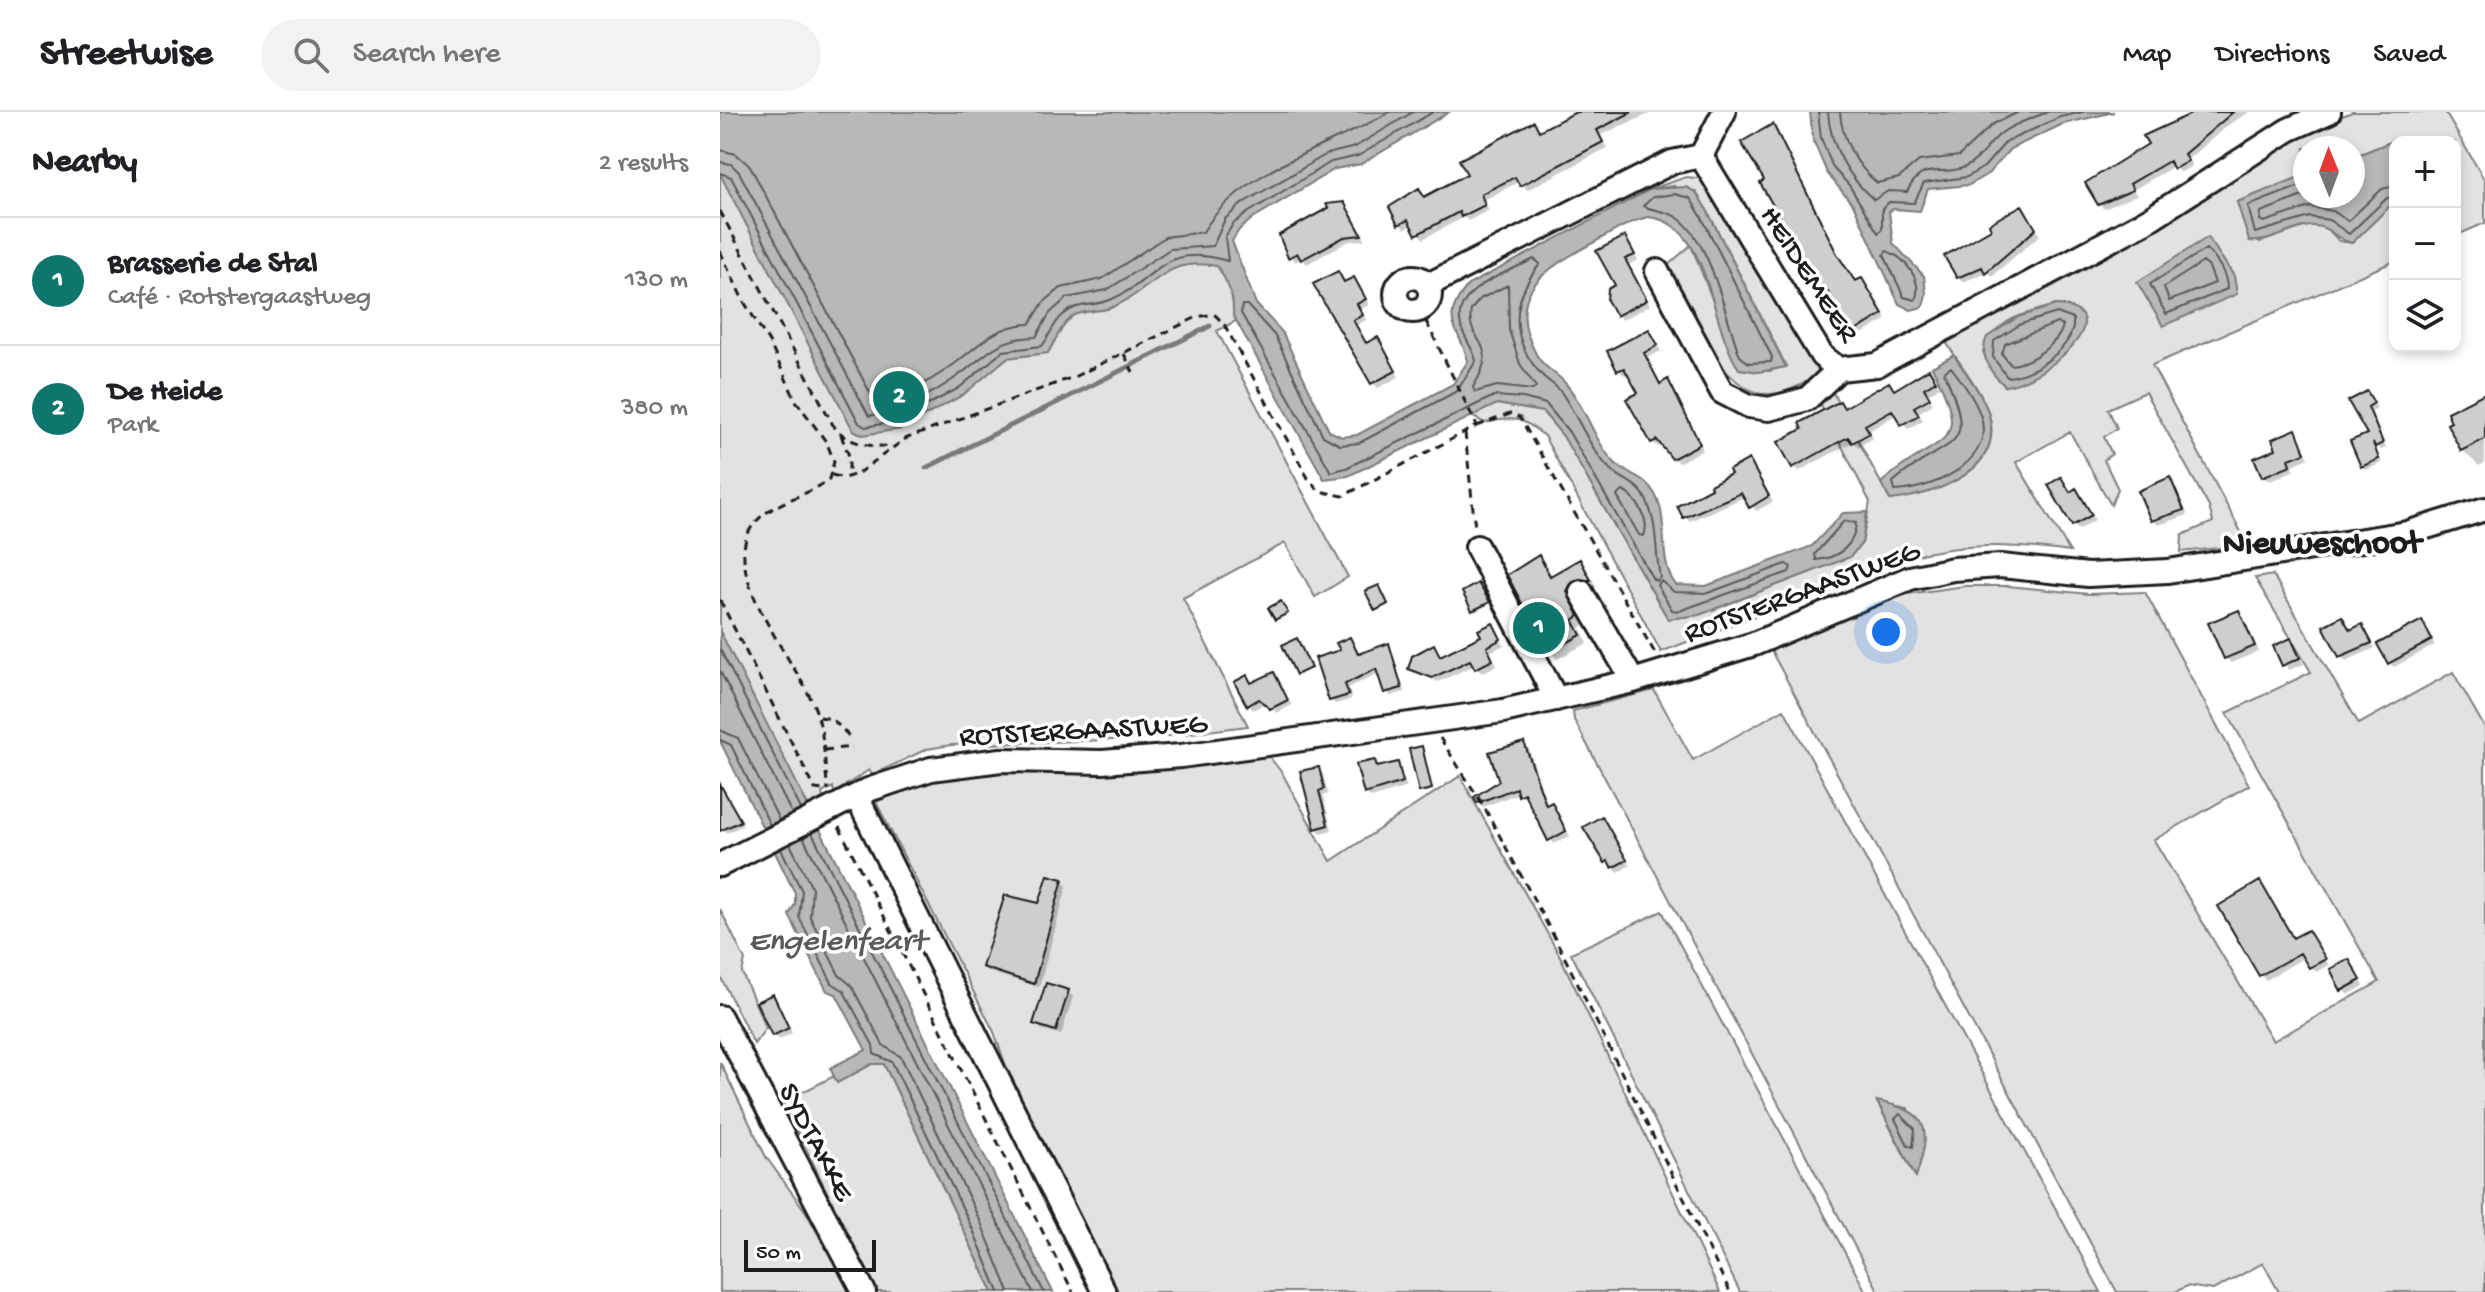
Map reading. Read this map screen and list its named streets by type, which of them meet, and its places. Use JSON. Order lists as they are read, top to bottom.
{
  "streets": {
    "street": ["HEIDEMEER", "ROTSTERGAASTWEG", "SYDTAKKE"]
  },
  "districts": ["Nieuweschoot"],
  "water": ["Engelenfeart"],
  "scale_bar": "50 m",
  "north": "top",
  "page": {
    "header": "Streetwise",
    "search": "Search here",
    "nav": ["Map", "Directions", "Saved"],
    "heading": ["Nearby", "2 results"],
    "map_buttons": ["+", "−"],
    "list": [
      {
        "mark": "1",
        "name": "Brasserie de Stal",
        "note": "Café · Rotstergaastweg",
        "value": "130 m"
      },
      {
        "mark": "2",
        "name": "De Heide",
        "note": "Park",
        "value": "380 m"
      }
    ],
    "pins": ["2", "1"],
    "scale": "50 m"
  }
}
